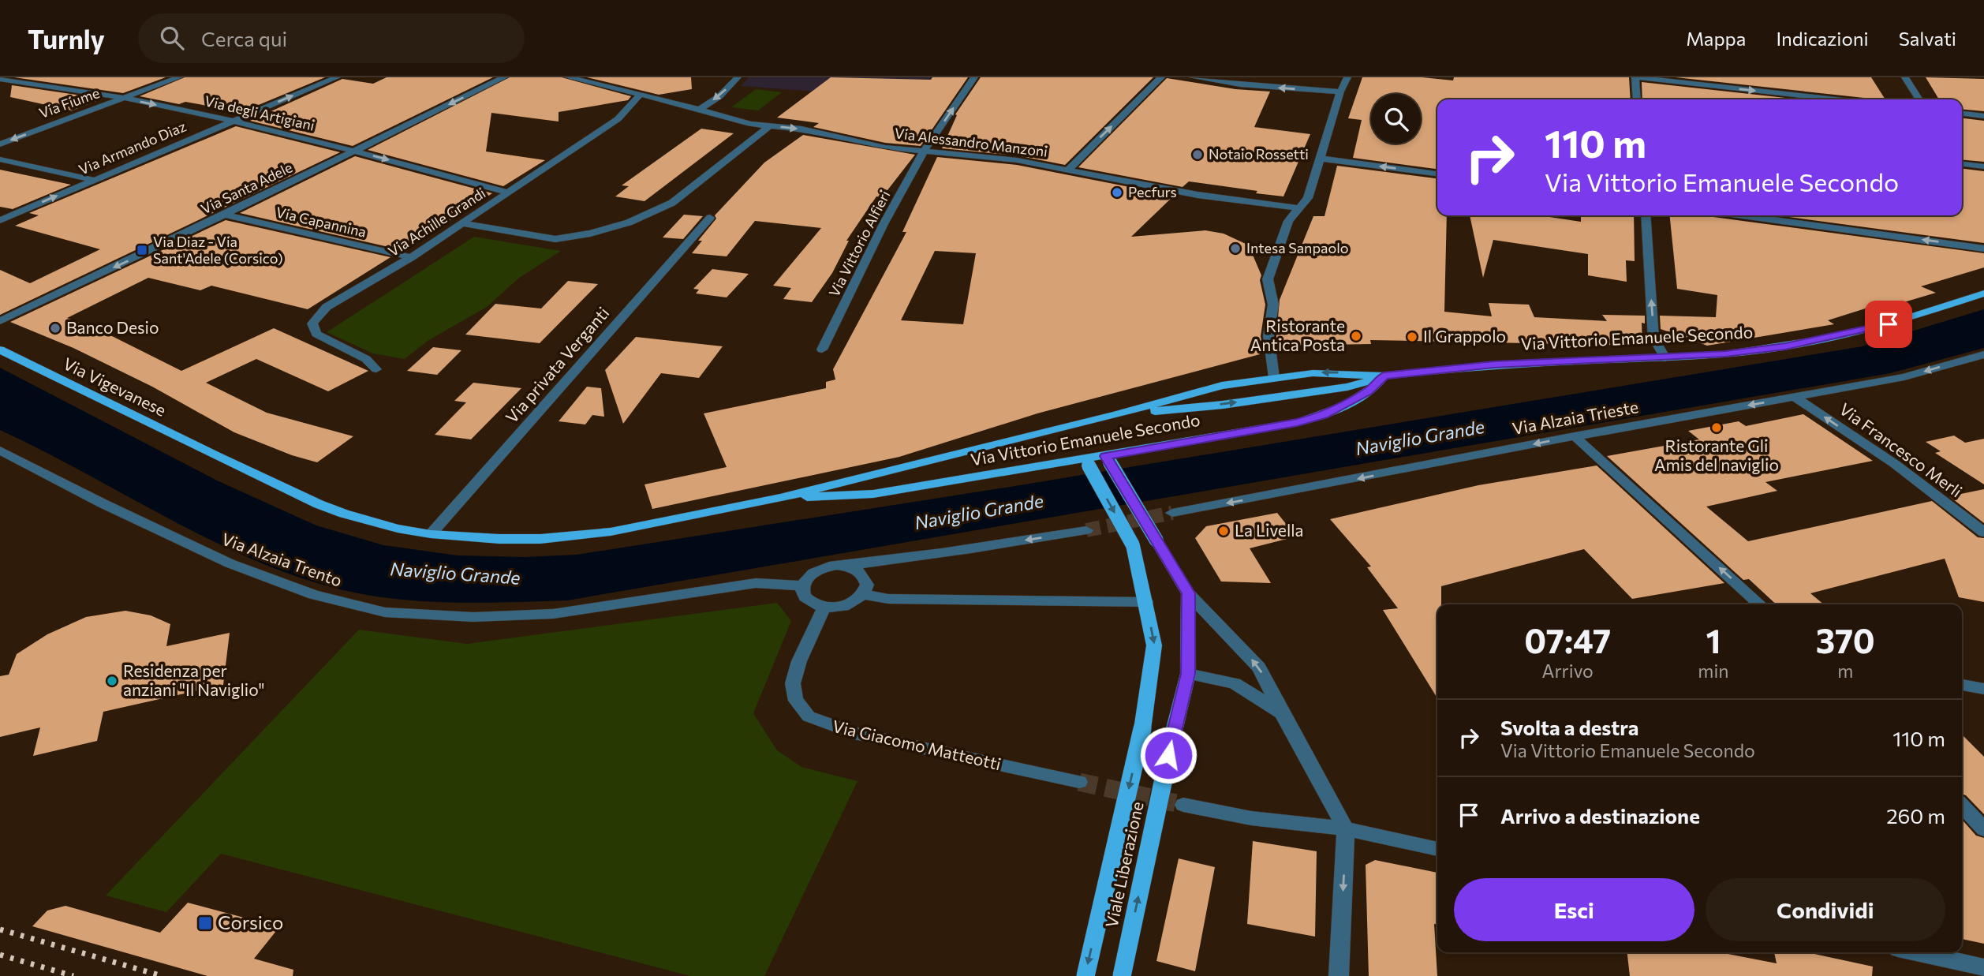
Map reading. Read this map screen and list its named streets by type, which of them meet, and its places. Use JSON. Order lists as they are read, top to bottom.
{
  "streets": {
    "main road": ["Via Vittorio Emanuele Secondo", "Via Vigevanese", "Viale Liberazione"],
    "street": [
      "Via Fiume",
      "Via degli Artigiani",
      "Via Alessandro Manzoni",
      "Via Armando Diaz",
      "Via Santa Adele",
      "Via Capannina",
      "Via Achille Grandi",
      "Via Vittorio Alfieri",
      "Via privata Verganti",
      "Via Alzaia Trieste",
      "Via Francesco Merli",
      "Via Alzaia Trento",
      "Via Giacomo Matteotti"
    ]
  },
  "crossings": [
    ["Via Fiume", "Via degli Artigiani"],
    ["Via degli Artigiani", "Via Armando Diaz"],
    ["Via degli Artigiani", "Via Santa Adele"],
    ["Via degli Artigiani", "Via Achille Grandi"],
    ["Via Alessandro Manzoni", "Via Achille Grandi"],
    ["Via Alessandro Manzoni", "Via Vittorio Alfieri"],
    ["Via Santa Adele", "Via Capannina"],
    ["Via Capannina", "Via Achille Grandi"],
    ["Via Vittorio Emanuele Secondo", "Via privata Verganti"],
    ["Via Vittorio Emanuele Secondo", "Via Vigevanese"],
    ["Via Vittorio Emanuele Secondo", "Viale Liberazione"],
    ["Via Alzaia Trieste", "Via Francesco Merli"],
    ["Via Alzaia Trento", "Via Giacomo Matteotti"]
  ],
  "one_way": [
    "Via Fiume",
    "Via degli Artigiani",
    "Via Armando Diaz",
    "Via Santa Adele",
    "Via Alzaia Trieste",
    "Via Francesco Merli"
  ],
  "water": ["Naviglio Grande"],
  "places": {
    "other": [
      "Notaio Rossetti",
      "Pecfurs",
      "Intesa Sanpaolo",
      "Banco Desio",
      "Ristorante Antica Posta",
      "Il Grappolo",
      "Ristorante Gli Amis del naviglio",
      "La Livella",
      "Residenza per anziani \"Il Naviglio\""
    ],
    "transit": ["Via Diaz - Via Sant'Adele (Corsico)", "Corsico"]
  },
  "page": {
    "header": "Turnly",
    "search": "Cerca qui",
    "nav": ["Mappa", "Indicazioni", "Salvati"],
    "turn": ["110 m", "Via Vittorio Emanuele Secondo"],
    "eta": [
      "07:47",
      "Arrivo",
      "1",
      "min",
      "370",
      "m"
    ],
    "list": [
      {
        "name": "Svolta a destra",
        "note": "Via Vittorio Emanuele Secondo",
        "value": "110 m"
      },
      {
        "name": "Arrivo a destinazione",
        "value": "260 m"
      }
    ],
    "buttons": ["Esci", "Condividi"]
  }
}
